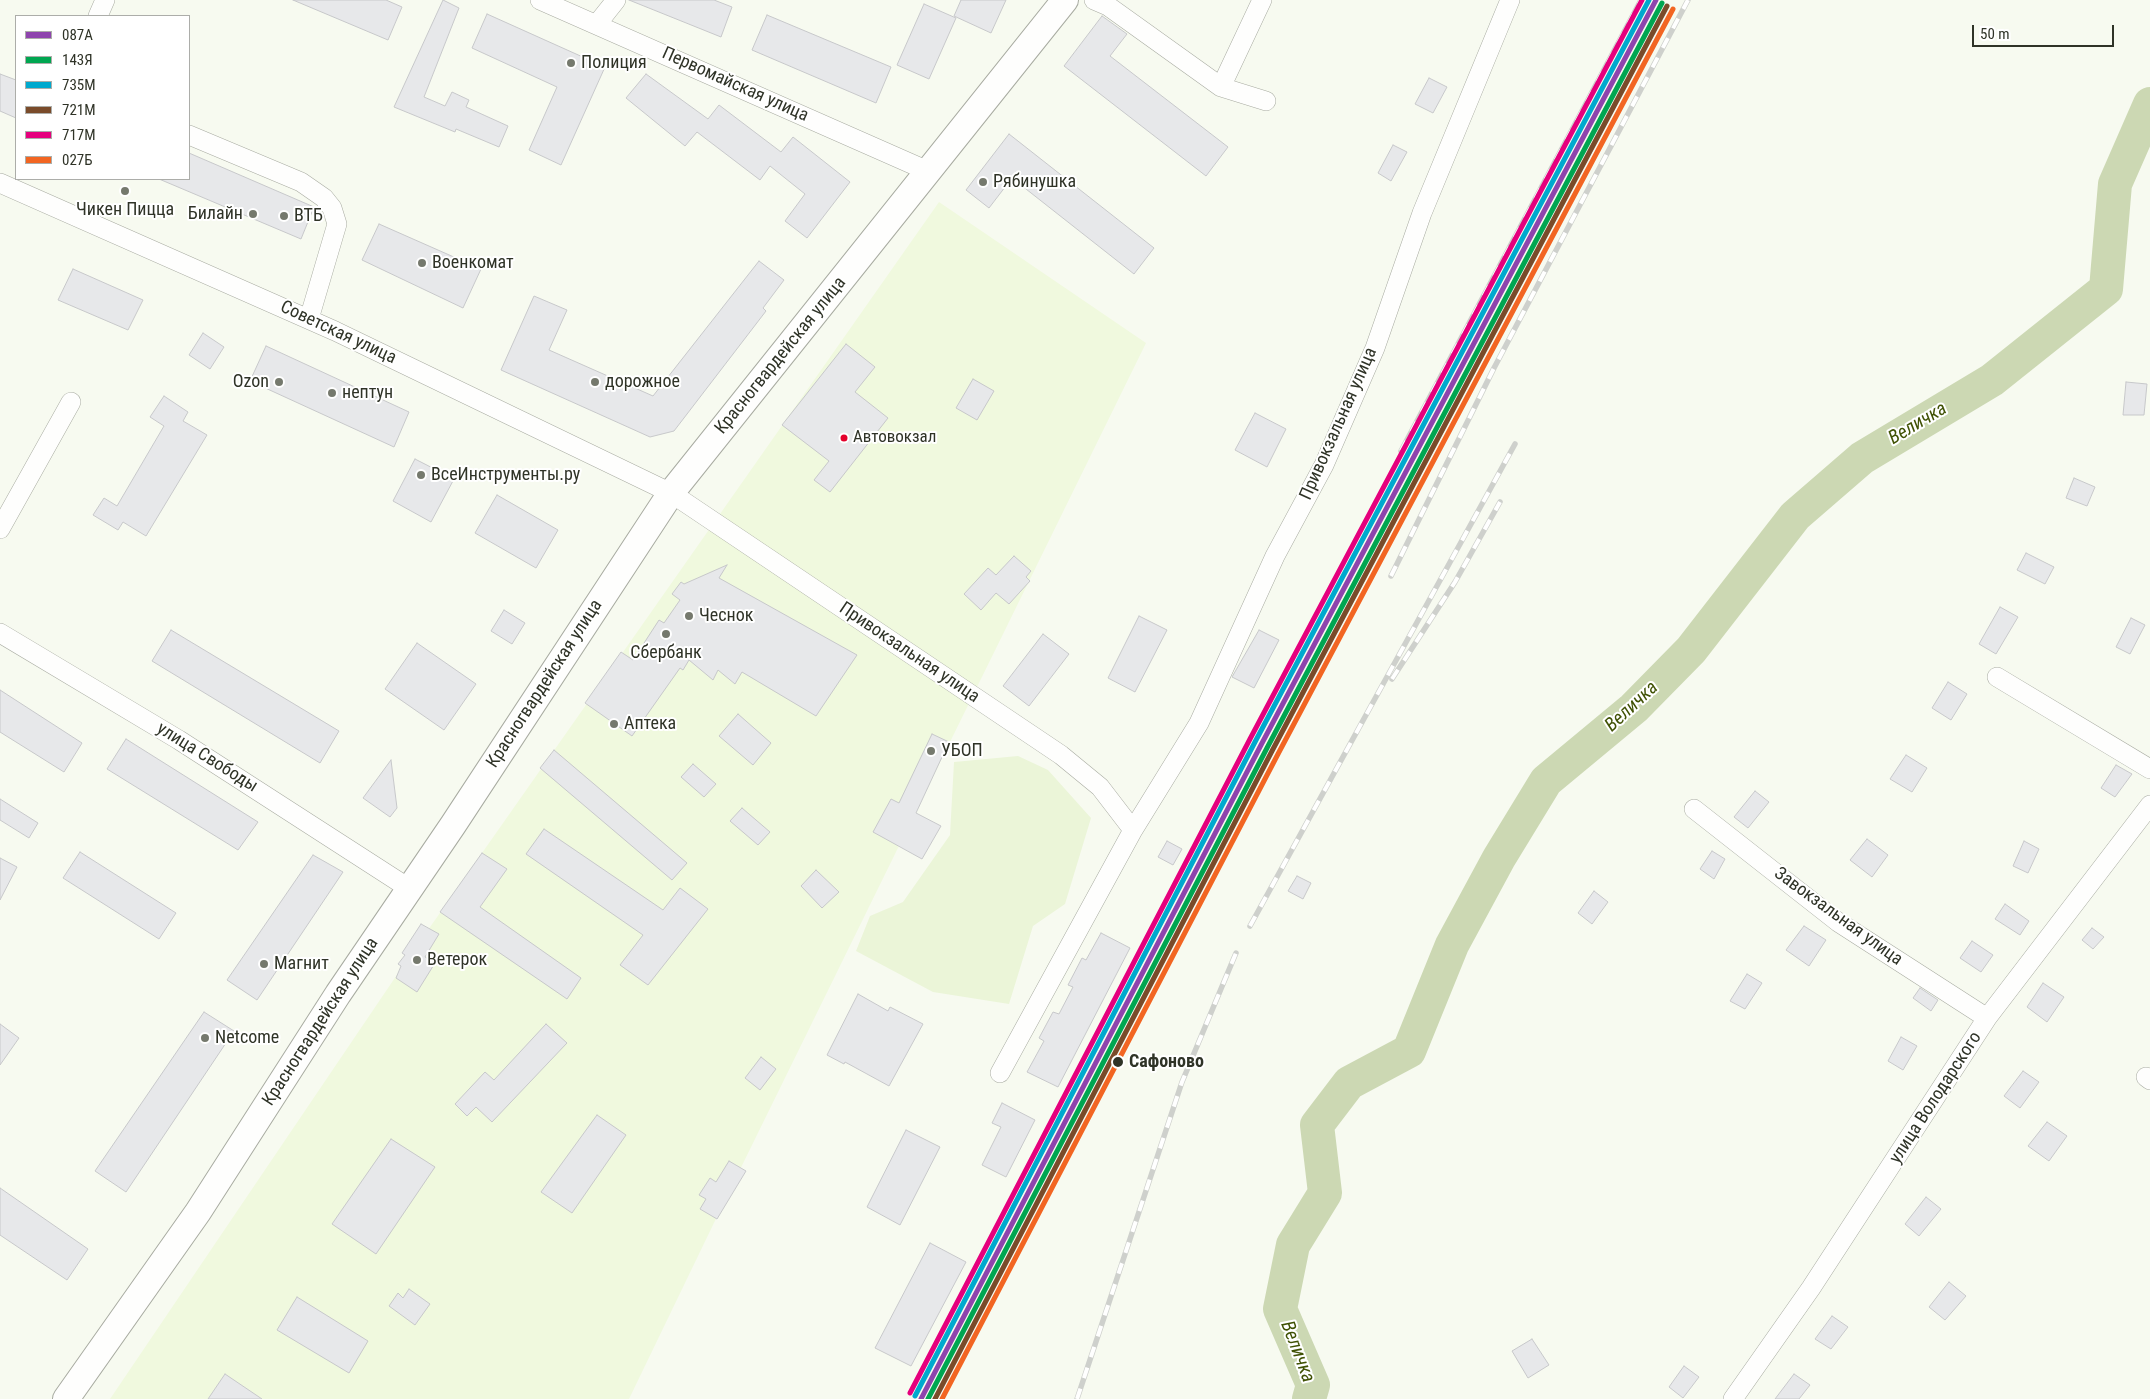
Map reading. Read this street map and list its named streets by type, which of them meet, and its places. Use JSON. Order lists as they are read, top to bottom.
{
  "streets": {
    "street": [
      "Первомайская улица",
      "Советская улица",
      "Красногвардейская улица",
      "Привокзальная улица",
      "улица Свободы",
      "Завокзальная улица",
      "улица Володарского"
    ]
  },
  "crossings": [
    ["Первомайская улица", "Красногвардейская улица"],
    ["Советская улица", "Красногвардейская улица"],
    ["Советская улица", "Привокзальная улица"],
    ["Красногвардейская улица", "Привокзальная улица"],
    ["Красногвардейская улица", "улица Свободы"],
    ["Завокзальная улица", "улица Володарского"]
  ],
  "water": ["Величка"],
  "places": [
    "Полиция",
    "Рябинушка",
    "Чикен Пицца",
    "Билайн",
    "ВТБ",
    "Военкомат",
    "Ozon",
    "дорожное",
    "нептун",
    "Автовокзал",
    "ВсеИнструменты.ру",
    "Чеснок",
    "Сбербанк",
    "Аптека",
    "УБОП",
    "Ветерок",
    "Магнит",
    "Netcome",
    "Сафоново"
  ],
  "lines": [
    "transit line 087А",
    "transit line 735М",
    "transit line 717М",
    "transit line 143Я",
    "transit line 721М",
    "transit line 027Б"
  ],
  "legend": [
    "087А",
    "143Я",
    "735М",
    "721М",
    "717М",
    "027Б"
  ],
  "scale_bar": "50 m"
}
